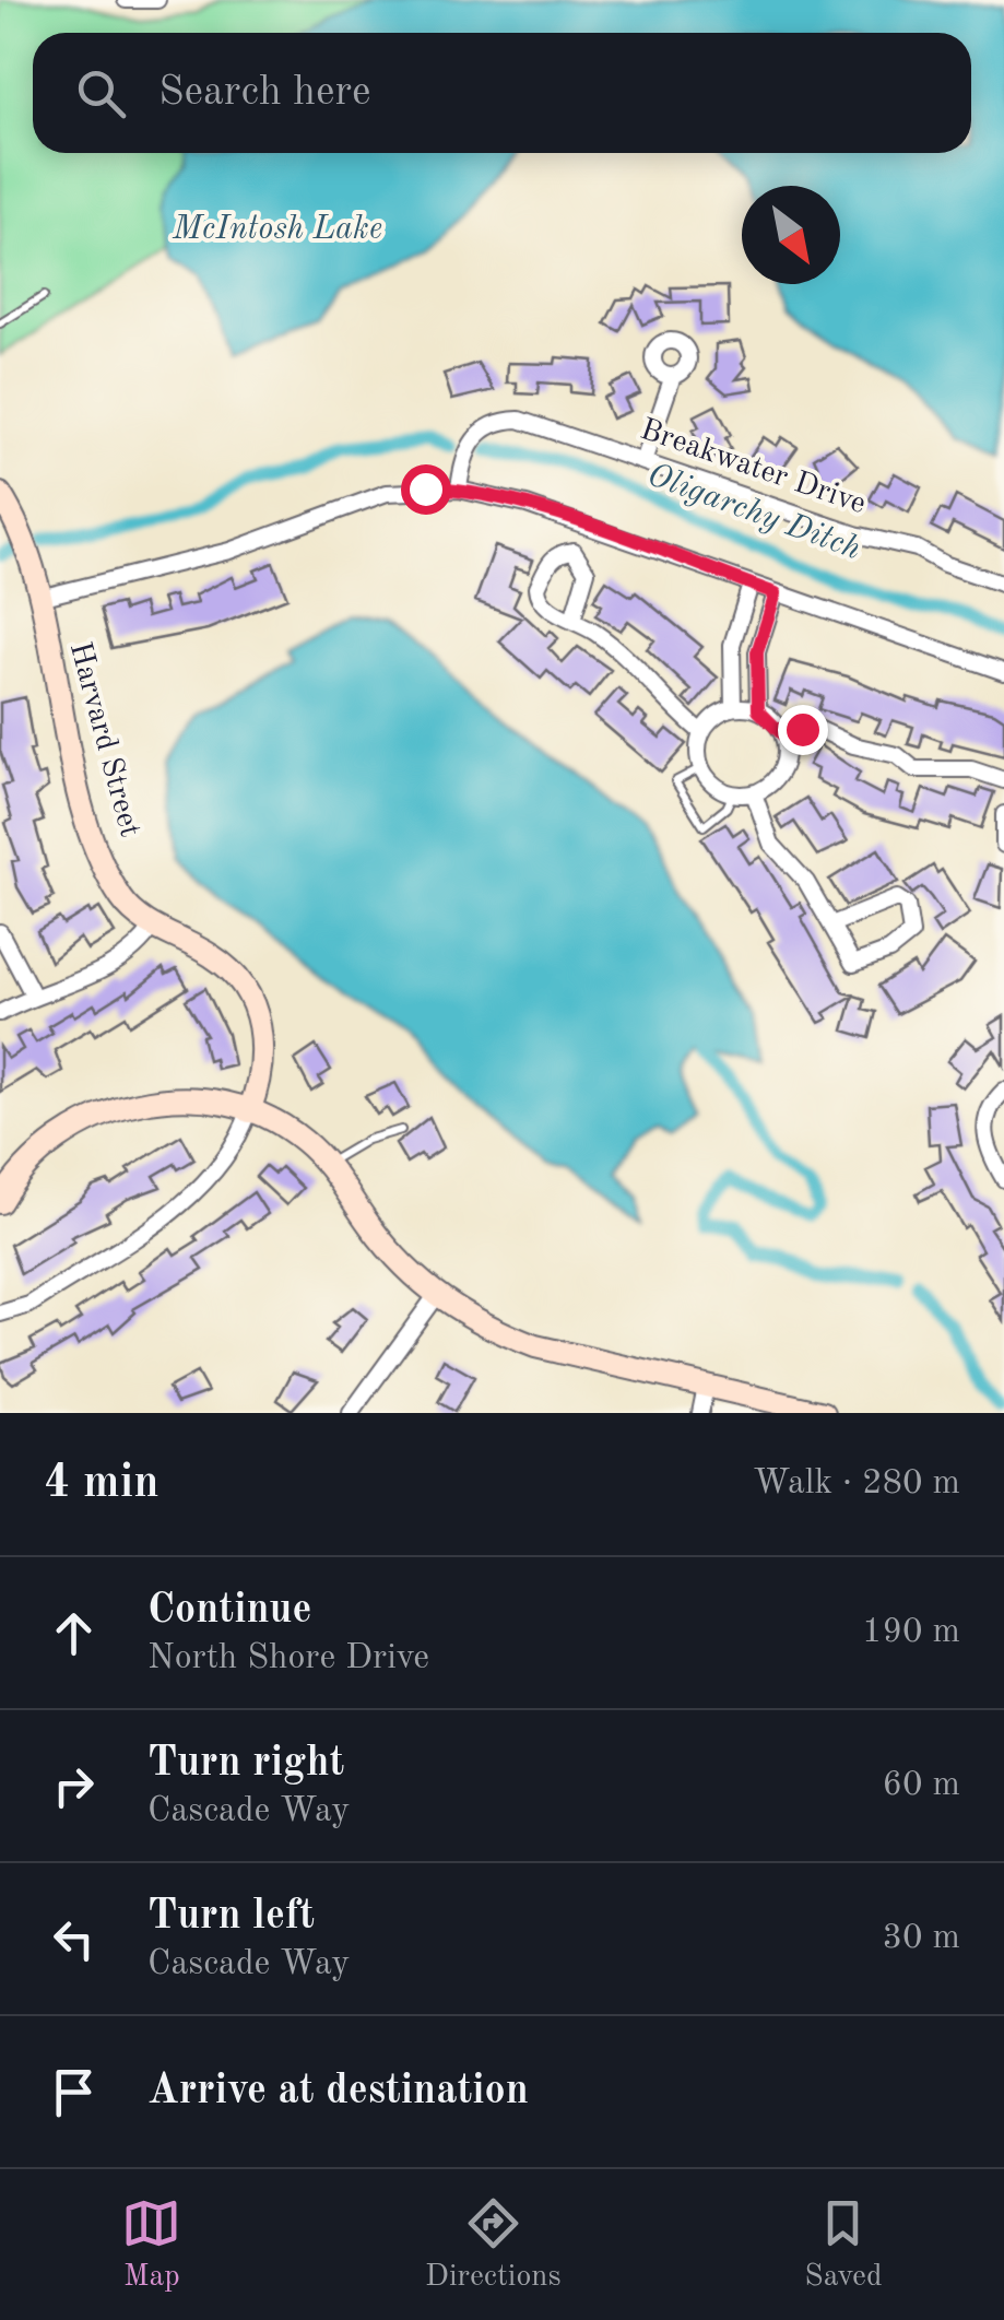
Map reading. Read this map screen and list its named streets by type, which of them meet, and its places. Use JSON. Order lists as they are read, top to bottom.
{
  "streets": {
    "street": ["Breakwater Drive", "Harvard Street"]
  },
  "water": ["McIntosh Lake", "Oligarchy Ditch"],
  "north": "bottom right",
  "page": {
    "search": "Search here",
    "heading": ["4 min", "Walk · 280 m"],
    "list": [
      ["Continue", "North Shore Drive", "190 m"],
      ["Turn right", "Cascade Way", "60 m"],
      ["Turn left", "Cascade Way", "30 m"],
      "Arrive at destination"
    ],
    "nav": ["Map", "Directions", "Saved"]
  }
}
